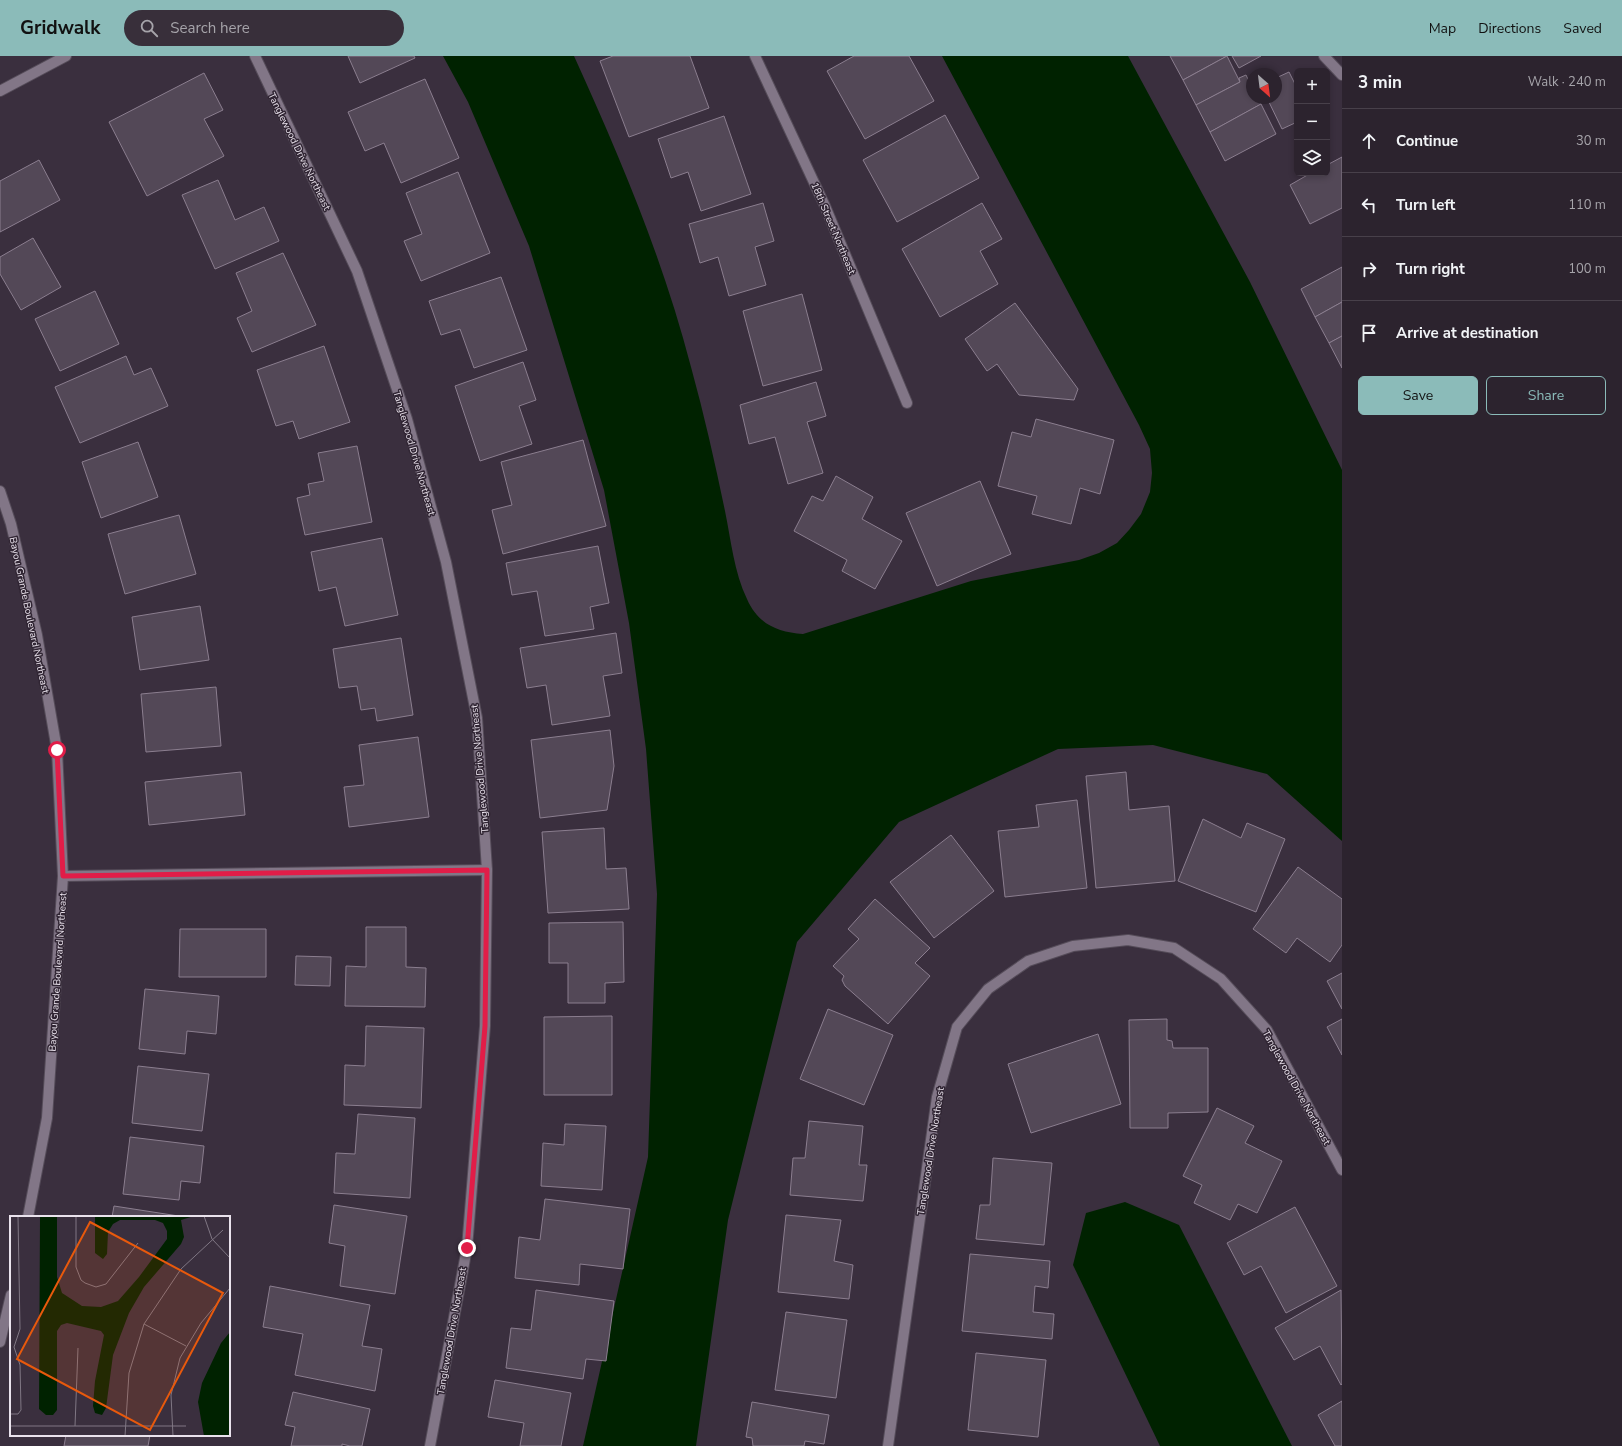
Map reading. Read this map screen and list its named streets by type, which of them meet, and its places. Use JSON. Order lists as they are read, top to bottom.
{
  "streets": {
    "street": ["Tanglewood Drive Northeast", "18th Street Northeast", "Bayou Grande Boulevard Northeast"]
  },
  "north": "bottom right",
  "page": {
    "header": "Gridwalk",
    "search": "Search here",
    "nav": ["Map", "Directions", "Saved"],
    "heading": ["3 min", "Walk · 240 m"],
    "map_buttons": ["+", "−"],
    "list": [
      ["Continue", "30 m"],
      ["Turn left", "110 m"],
      ["Turn right", "100 m"],
      "Arrive at destination"
    ],
    "buttons": ["Save", "Share"]
  }
}
